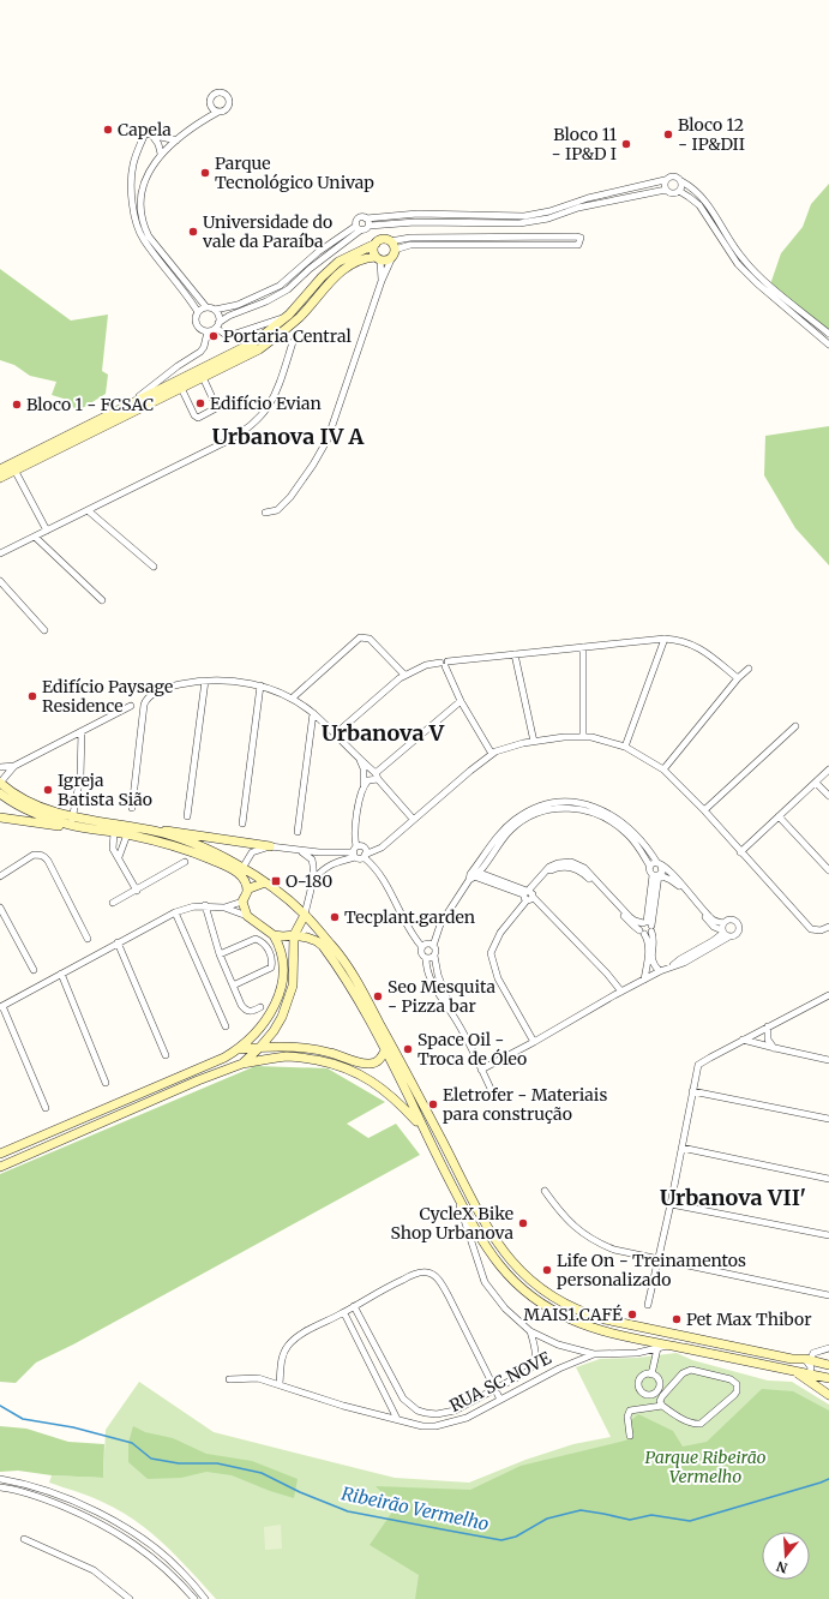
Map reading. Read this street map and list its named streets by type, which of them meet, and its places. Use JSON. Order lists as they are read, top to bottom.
{
  "streets": {
    "street": ["RUA SC NOVE"]
  },
  "districts": ["Urbanova IV A", "Urbanova V", "Urbanova VII'"],
  "water": ["Ribeirão Vermelho"],
  "parks": ["Parque Ribeirão Vermelho"],
  "places": {
    "other": [
      "Capela",
      "Bloco 12 - IP&DII",
      "Bloco 11 - IP&D I",
      "Parque Tecnológico Univap",
      "Universidade do vale da Paraíba",
      "Portaria Central",
      "Edifício Evian",
      "Bloco 1 - FCSAC",
      "Edifício Paysage Residence",
      "Igreja Batista Sião",
      "Tecplant.garden",
      "Seo Mesquita - Pizza bar",
      "Space Oil - Troca de Óleo",
      "Eletrofer - Materiais para construção",
      "CycleX Bike Shop Urbanova",
      "Life On - Treinamentos personalizado",
      "MAIS1.CAFÉ",
      "Pet Max Thibor"
    ],
    "transit": ["O-180"]
  },
  "north": "bottom"
}
